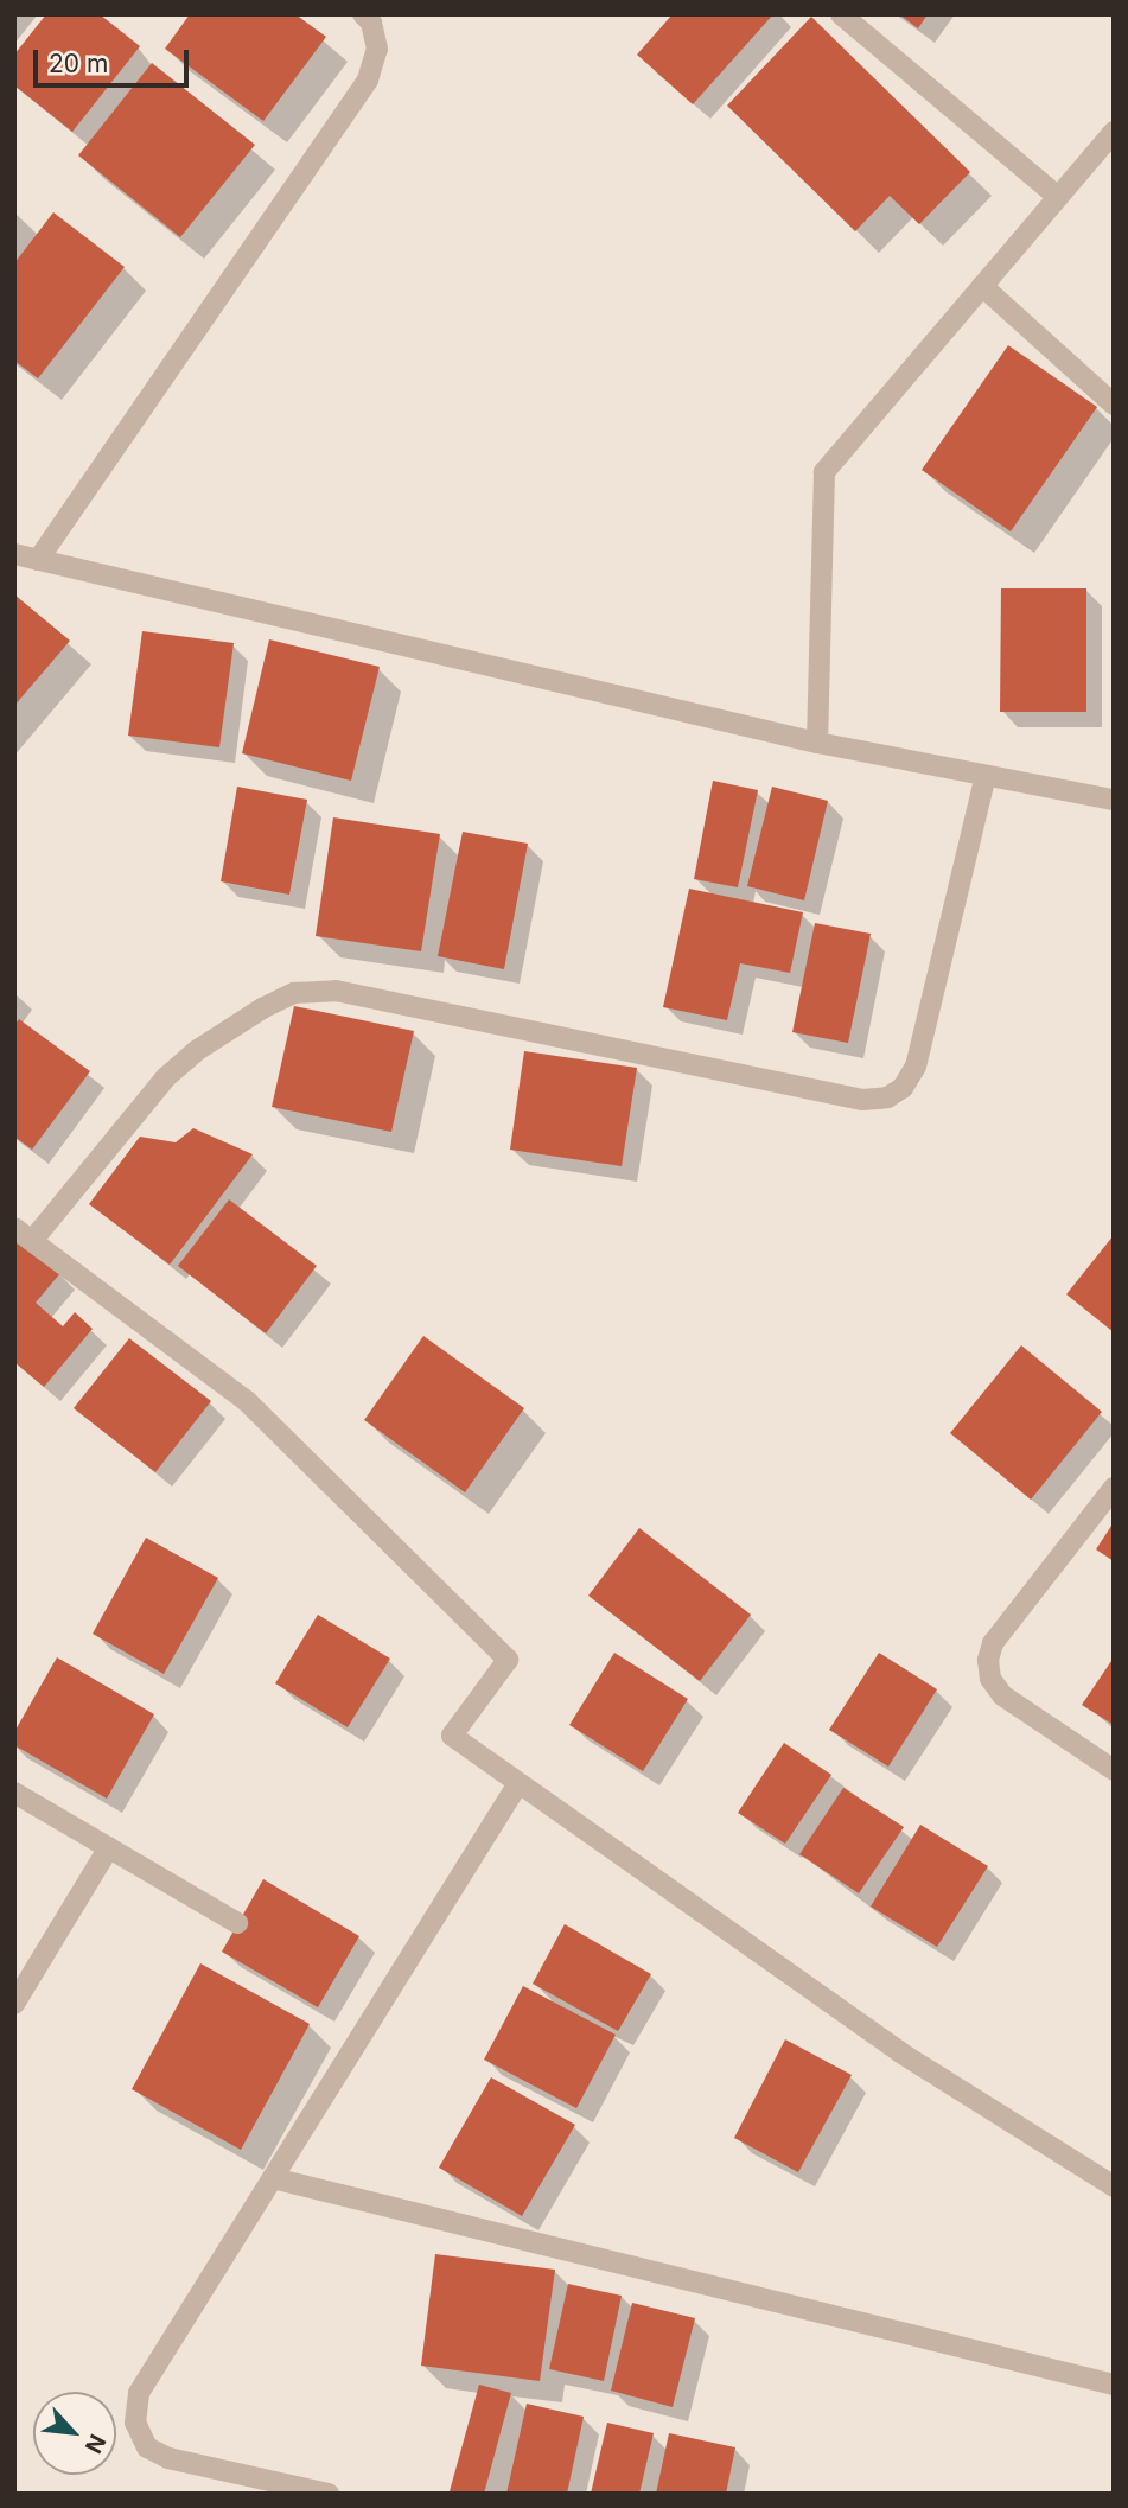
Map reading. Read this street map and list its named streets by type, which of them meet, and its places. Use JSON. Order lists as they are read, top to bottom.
{
  "scale_bar": "20 m",
  "north": "bottom right"
}
